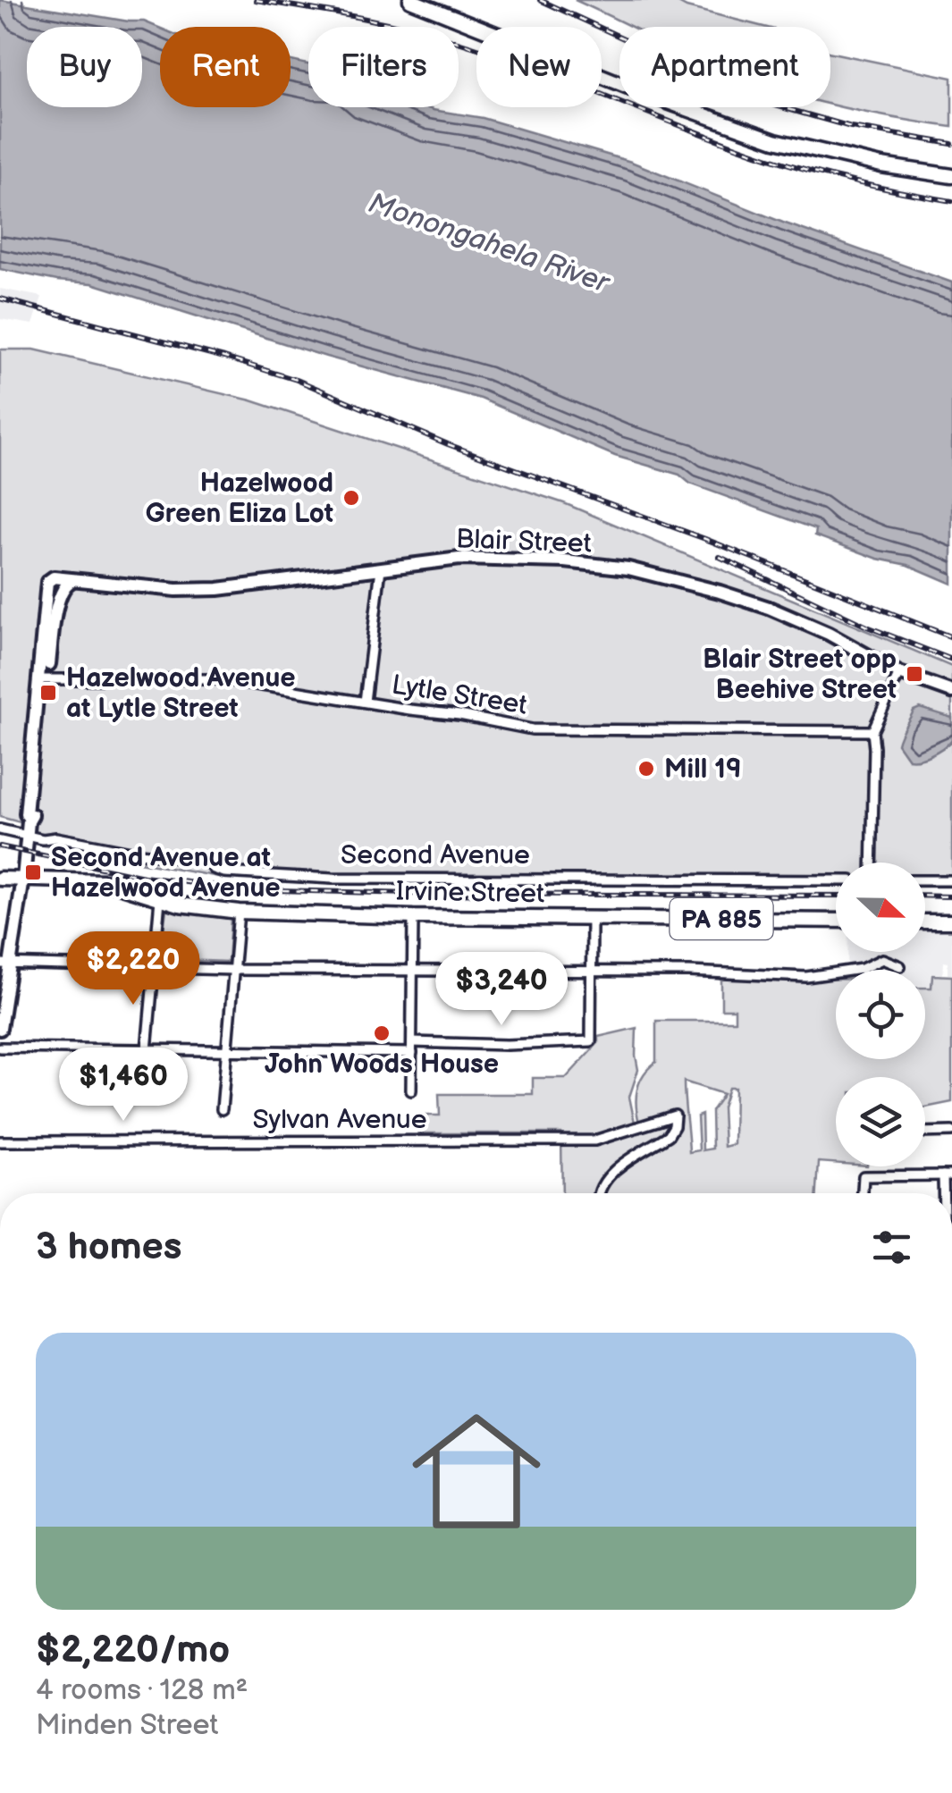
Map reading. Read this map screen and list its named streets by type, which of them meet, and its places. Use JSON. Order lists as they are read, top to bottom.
{
  "streets": {
    "main road": ["Irvine Street", "PA 885"],
    "street": [
      "Blair Street",
      "Lytle Street",
      "Second Avenue",
      "Sylvan Avenue"
    ]
  },
  "crossings": [
    ["Blair Street", "Lytle Street"],
    ["Irvine Street", "PA 885"]
  ],
  "water": ["Monongahela River"],
  "places": {
    "other": ["Hazelwood Green Eliza Lot", "Mill 19", "John Woods House"],
    "transit": ["Blair Street opp Beehive Street", "Hazelwood Avenue at Lytle Street", "Second Avenue at Hazelwood Avenue"]
  },
  "north": "right",
  "page": {
    "chip": [
      "Buy",
      "Rent",
      "Filters",
      "New",
      "Apartment"
    ],
    "price": ["$2,220", "$3,240", "$1,460"],
    "heading": "3 homes",
    "list": [
      {
        "name": "$2,220/mo",
        "note": "4 rooms · 128 m² · Minden Street"
      }
    ]
  }
}
